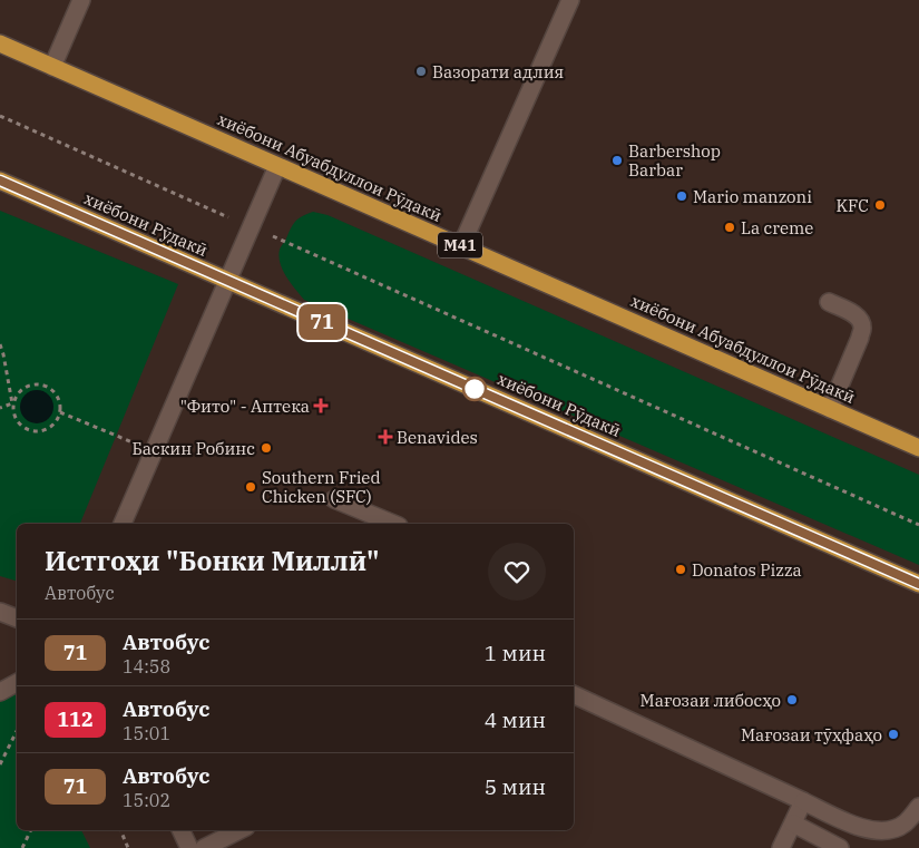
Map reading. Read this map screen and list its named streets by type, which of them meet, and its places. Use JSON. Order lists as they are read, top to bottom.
{
  "streets": {
    "highway": ["хиёбони Абуабдуллои Рӯдакӣ", "хиёбони Рӯдакӣ", "M41"]
  },
  "places": {
    "other": [
      "Вазорати адлия",
      "Barbershop Barbar",
      "Mario manzoni",
      "KFC",
      "La creme",
      "Баскин Робинс",
      "Southern Fried Chicken (SFC)",
      "Donatos Pizza",
      "Мағозаи либосҳо",
      "Мағозаи тӯҳфаҳо"
    ],
    "health": ["\"Фито\" - Аптека", "Benavides"]
  },
  "lines": ["bus line 71"],
  "page": {
    "on_map": "71",
    "heading": ["Истгоҳи \"Бонки Миллӣ\"", "Автобус"],
    "list": [
      {
        "mark": "71",
        "name": "Автобус",
        "note": "14:58",
        "value": "1 мин"
      },
      {
        "mark": "112",
        "name": "Автобус",
        "note": "15:01",
        "value": "4 мин"
      },
      {
        "mark": "71",
        "name": "Автобус",
        "note": "15:02",
        "value": "5 мин"
      }
    ]
  }
}
